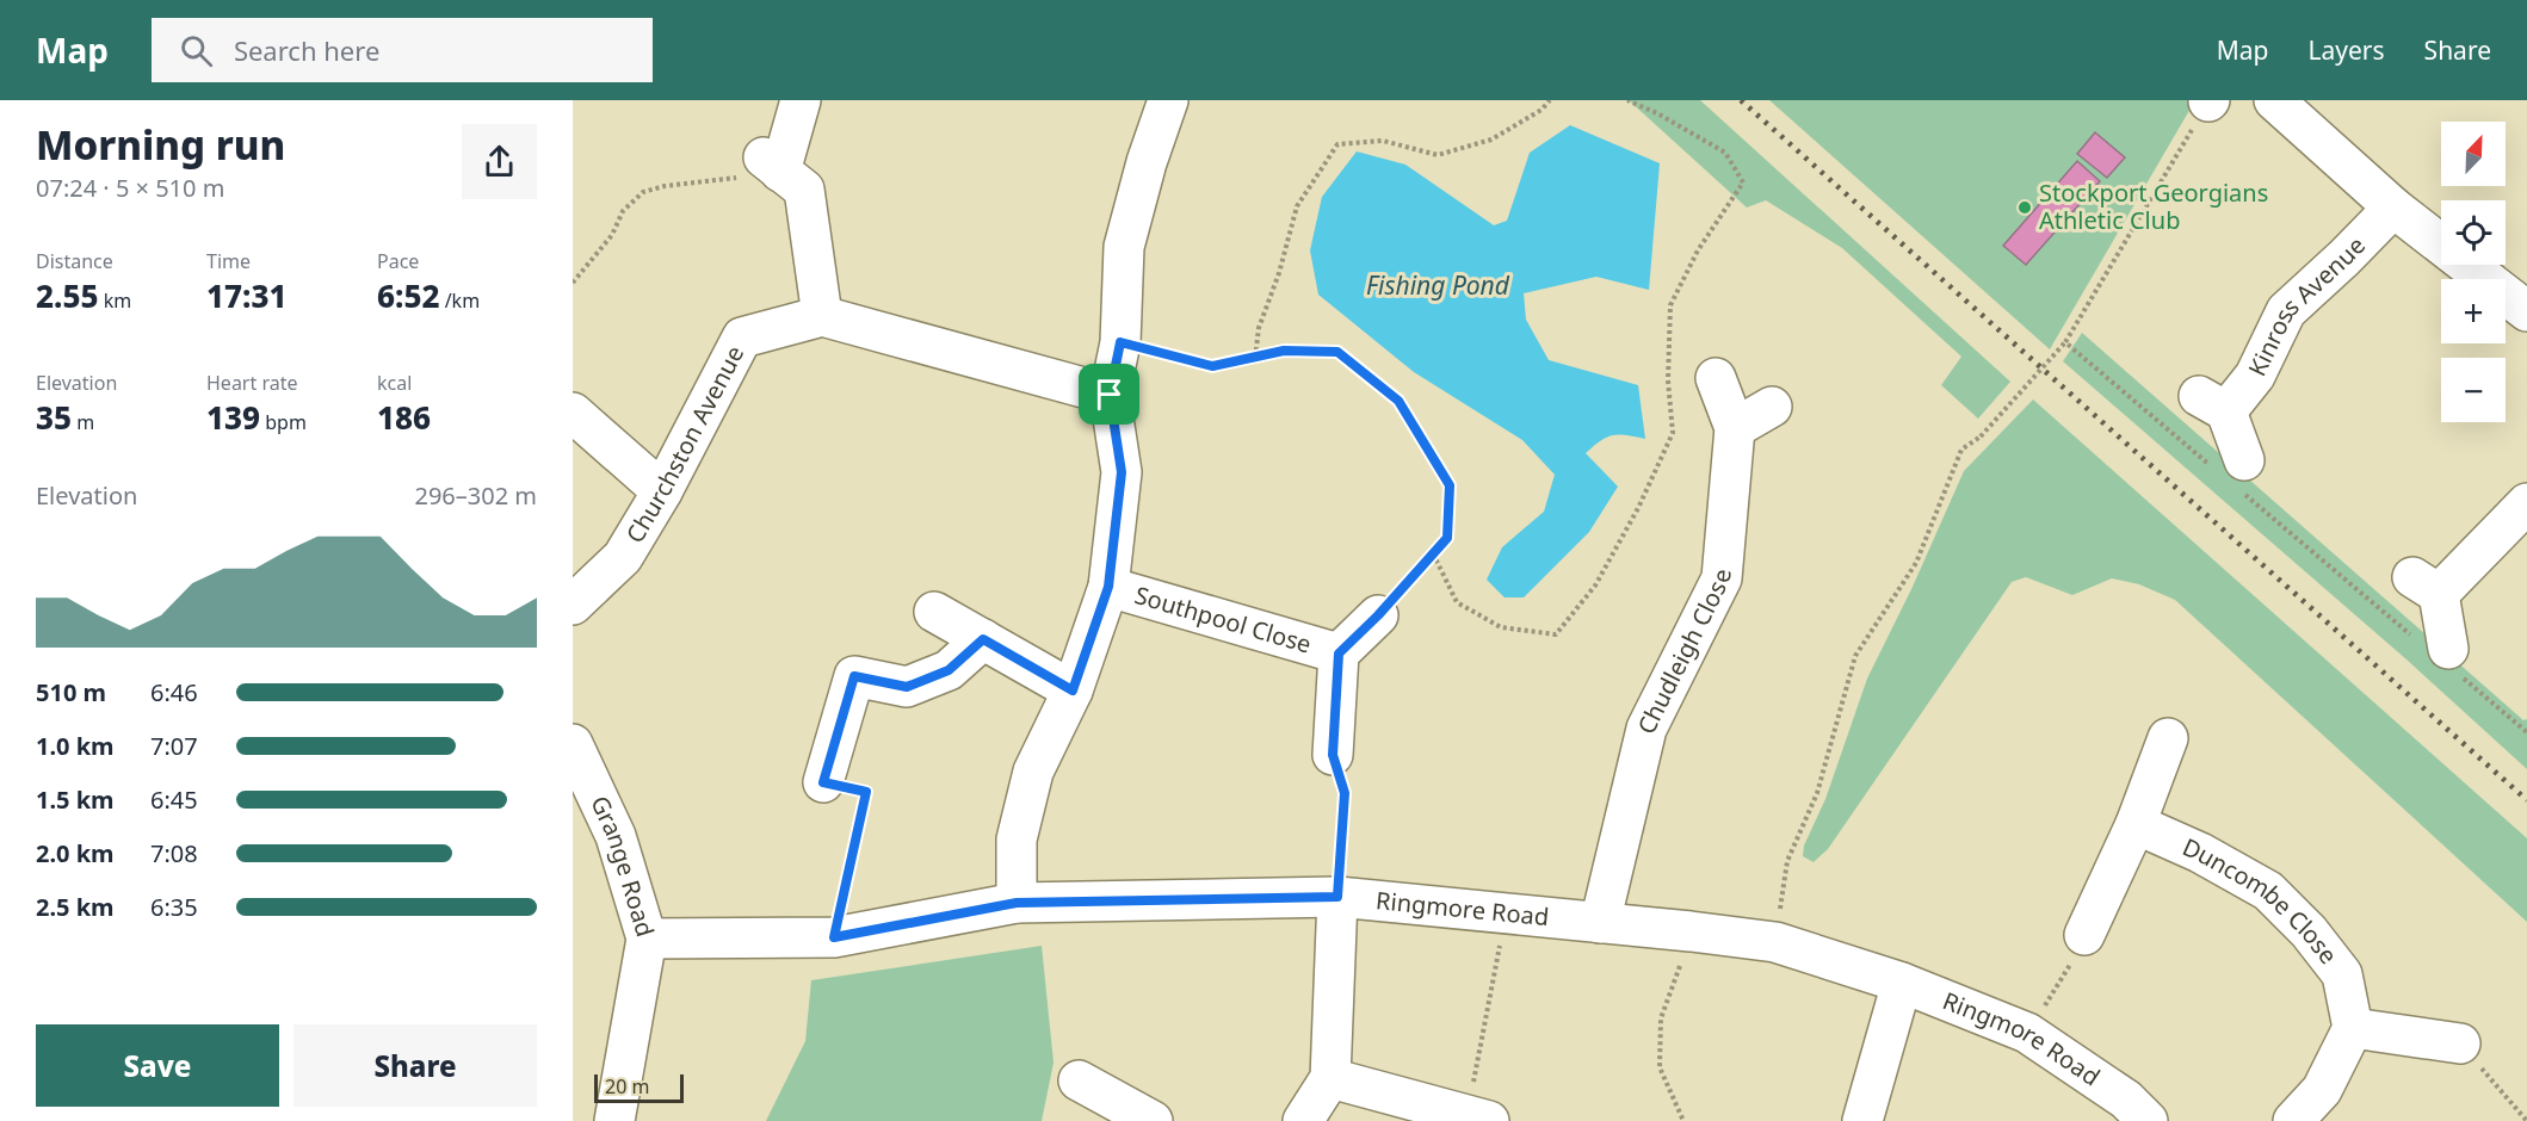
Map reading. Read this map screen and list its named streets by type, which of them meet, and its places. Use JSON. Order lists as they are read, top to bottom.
{
  "streets": {
    "street": [
      "Kinross Avenue",
      "Churchston Avenue",
      "Southpool Close",
      "Chudleigh Close",
      "Grange Road",
      "Duncombe Close",
      "Ringmore Road"
    ]
  },
  "crossings": [
    ["Chudleigh Close", "Ringmore Road"],
    ["Grange Road", "Ringmore Road"]
  ],
  "water": ["Fishing Pond"],
  "places": ["Stockport Georgians Athletic Club"],
  "scale_bar": "20 m",
  "north": "top right",
  "page": {
    "header": "Map",
    "search": "Search here",
    "nav": ["Map", "Layers", "Share"],
    "heading": ["Morning run", "07:24 · 5 × 510 m"],
    "map_buttons": ["+", "−"],
    "stats": [
      ["Distance", "2.55 km"],
      ["Time", "17:31"],
      ["Pace", "6:52 /km"],
      ["Elevation", "35 m"],
      ["Heart rate", "139 bpm"],
      ["kcal", "186"]
    ],
    "chart": ["Elevation", "296–302 m"],
    "list": [
      {
        "name": "510 m",
        "note": "6:46"
      },
      {
        "name": "1.0 km",
        "note": "7:07"
      },
      {
        "name": "1.5 km",
        "note": "6:45"
      },
      {
        "name": "2.0 km",
        "note": "7:08"
      },
      {
        "name": "2.5 km",
        "note": "6:35"
      }
    ],
    "buttons": ["Save", "Share"],
    "scale": "20 m"
  }
}
